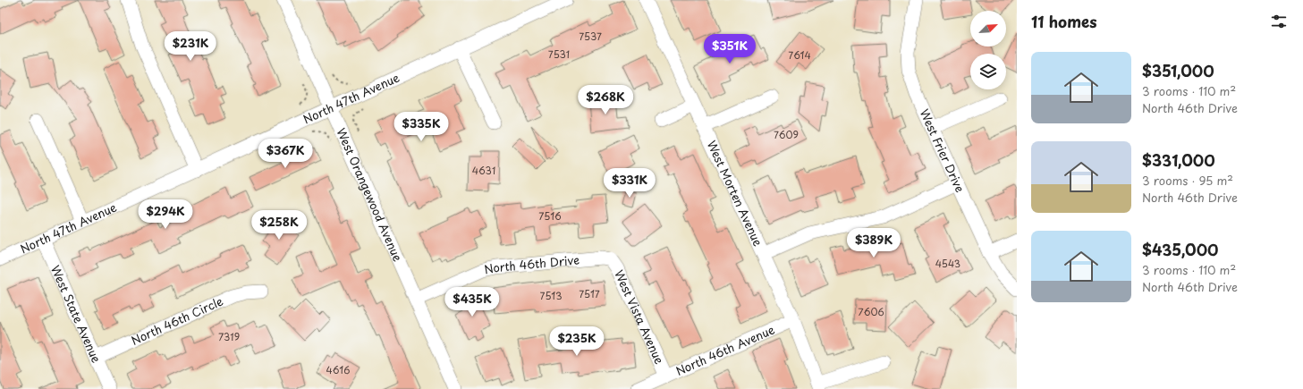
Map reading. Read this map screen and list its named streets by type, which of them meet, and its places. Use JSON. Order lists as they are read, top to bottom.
{
  "streets": {
    "street": [
      "North 47th Avenue",
      "West Frier Drive",
      "West Morten Avenue",
      "West Orangewood Avenue",
      "North 46th Drive",
      "West State Avenue",
      "West Vista Avenue",
      "North 46th Circle",
      "North 46th Avenue"
    ]
  },
  "crossings": [
    ["North 47th Avenue", "West Orangewood Avenue"],
    ["North 47th Avenue", "West State Avenue"],
    ["West Morten Avenue", "North 46th Avenue"],
    ["West Orangewood Avenue", "North 46th Drive"],
    ["North 46th Drive", "West Vista Avenue"],
    ["West State Avenue", "North 46th Circle"],
    ["West Vista Avenue", "North 46th Avenue"]
  ],
  "house_numbers": [
    "7537",
    "7531",
    "7614",
    "7609",
    "4631",
    "7516",
    "4543",
    "7517",
    "7513",
    "7606",
    "7319",
    "4616"
  ],
  "north": "top right",
  "page": {
    "heading": "11 homes",
    "price": [
      "$231K",
      "$351K",
      "$268K",
      "$335K",
      "$367K",
      "$331K",
      "$294K",
      "$258K",
      "$389K",
      "$435K",
      "$235K"
    ],
    "list": [
      {
        "name": "$351,000",
        "note": "3 rooms · 110 m² · North 46th Drive"
      },
      {
        "name": "$331,000",
        "note": "3 rooms · 95 m² · North 46th Drive"
      },
      {
        "name": "$435,000",
        "note": "3 rooms · 110 m² · North 46th Drive"
      }
    ]
  }
}
